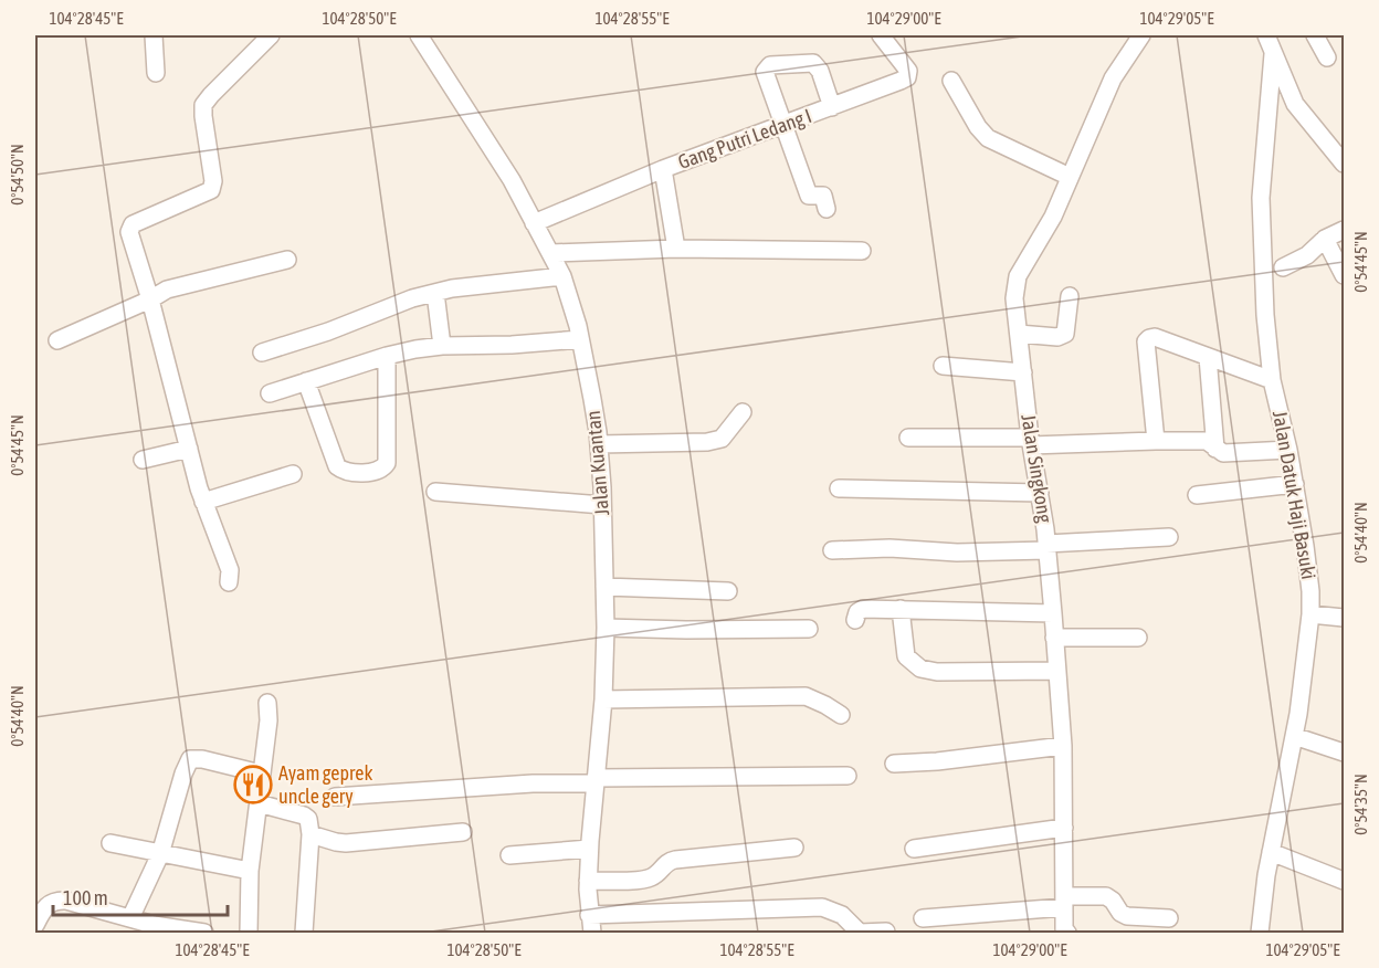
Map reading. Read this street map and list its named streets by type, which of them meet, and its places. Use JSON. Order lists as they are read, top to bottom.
{
  "streets": {
    "street": [
      "Gang Putri Ledang I",
      "Jalan Kuantan",
      "Jalan Singkong",
      "Jalan Datuk Haji Basuki"
    ]
  },
  "crossings": [
    ["Gang Putri Ledang I", "Jalan Kuantan"]
  ],
  "places": {
    "restaurant": ["Ayam geprek uncle gery"]
  },
  "scale_bar": "100 m",
  "coordinates": [
    "104°28'45\"E",
    "104°28'50\"E",
    "104°28'55\"E",
    "104°29'00\"E",
    "104°29'05\"E",
    "0°54'50\"N",
    "0°54'45\"N",
    "0°54'40\"N",
    "0°54'35\"N"
  ]
}
